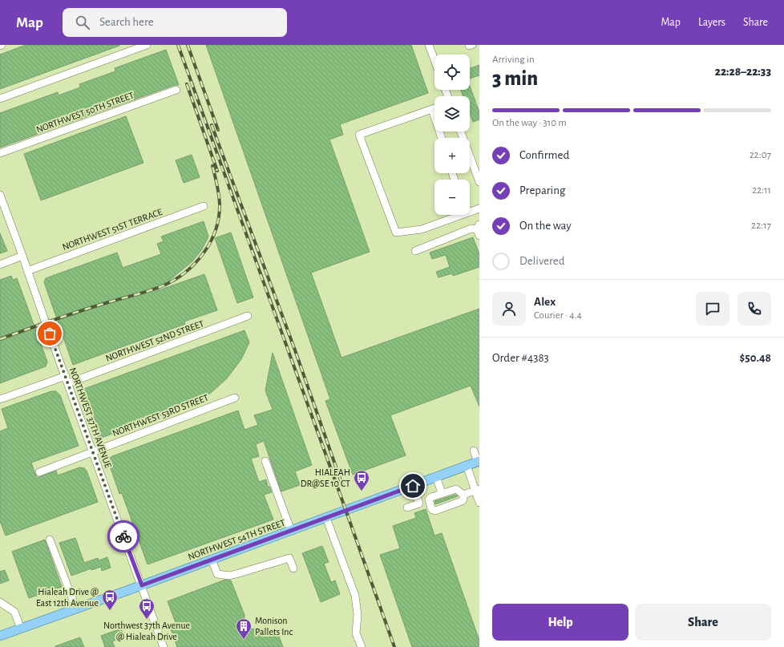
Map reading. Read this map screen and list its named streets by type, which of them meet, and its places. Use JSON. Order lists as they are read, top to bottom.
{
  "streets": {
    "main road": ["NORTHWEST 54TH STREET"],
    "street": [
      "NORTHWEST 50TH STREET",
      "NORTHWEST 51ST TERRACE",
      "NORTHWEST 52ND STREET",
      "NORTHWEST 53RD STREET",
      "NORTHWEST 37TH AVENUE"
    ]
  },
  "crossings": [
    ["NORTHWEST 51ST TERRACE", "NORTHWEST 37TH AVENUE"],
    ["NORTHWEST 52ND STREET", "NORTHWEST 37TH AVENUE"],
    ["NORTHWEST 53RD STREET", "NORTHWEST 37TH AVENUE"],
    ["NORTHWEST 37TH AVENUE", "NORTHWEST 54TH STREET"]
  ],
  "places": {
    "bus stop": ["HIALEAH DR@SE 10 CT", "Hialeah Drive @ East 12th Avenue", "Northwest 37th Avenue @ Hialeah Drive"],
    "building": ["Monison Pallets Inc"]
  },
  "page": {
    "header": "Map",
    "search": "Search here",
    "nav": ["Map", "Layers", "Share"],
    "heading": ["3 min", "Arriving in", "22:28–22:33"],
    "panel": [
      "Alex",
      "Courier · 4.4",
      "Order #4383",
      "$50.48"
    ],
    "map_buttons": ["+", "−"],
    "bar": "On the way · 310 m",
    "list": [
      ["Confirmed", "22:07"],
      ["Preparing", "22:11"],
      ["On the way", "22:17"],
      "Delivered"
    ],
    "buttons": ["Help", "Share"]
  }
}
